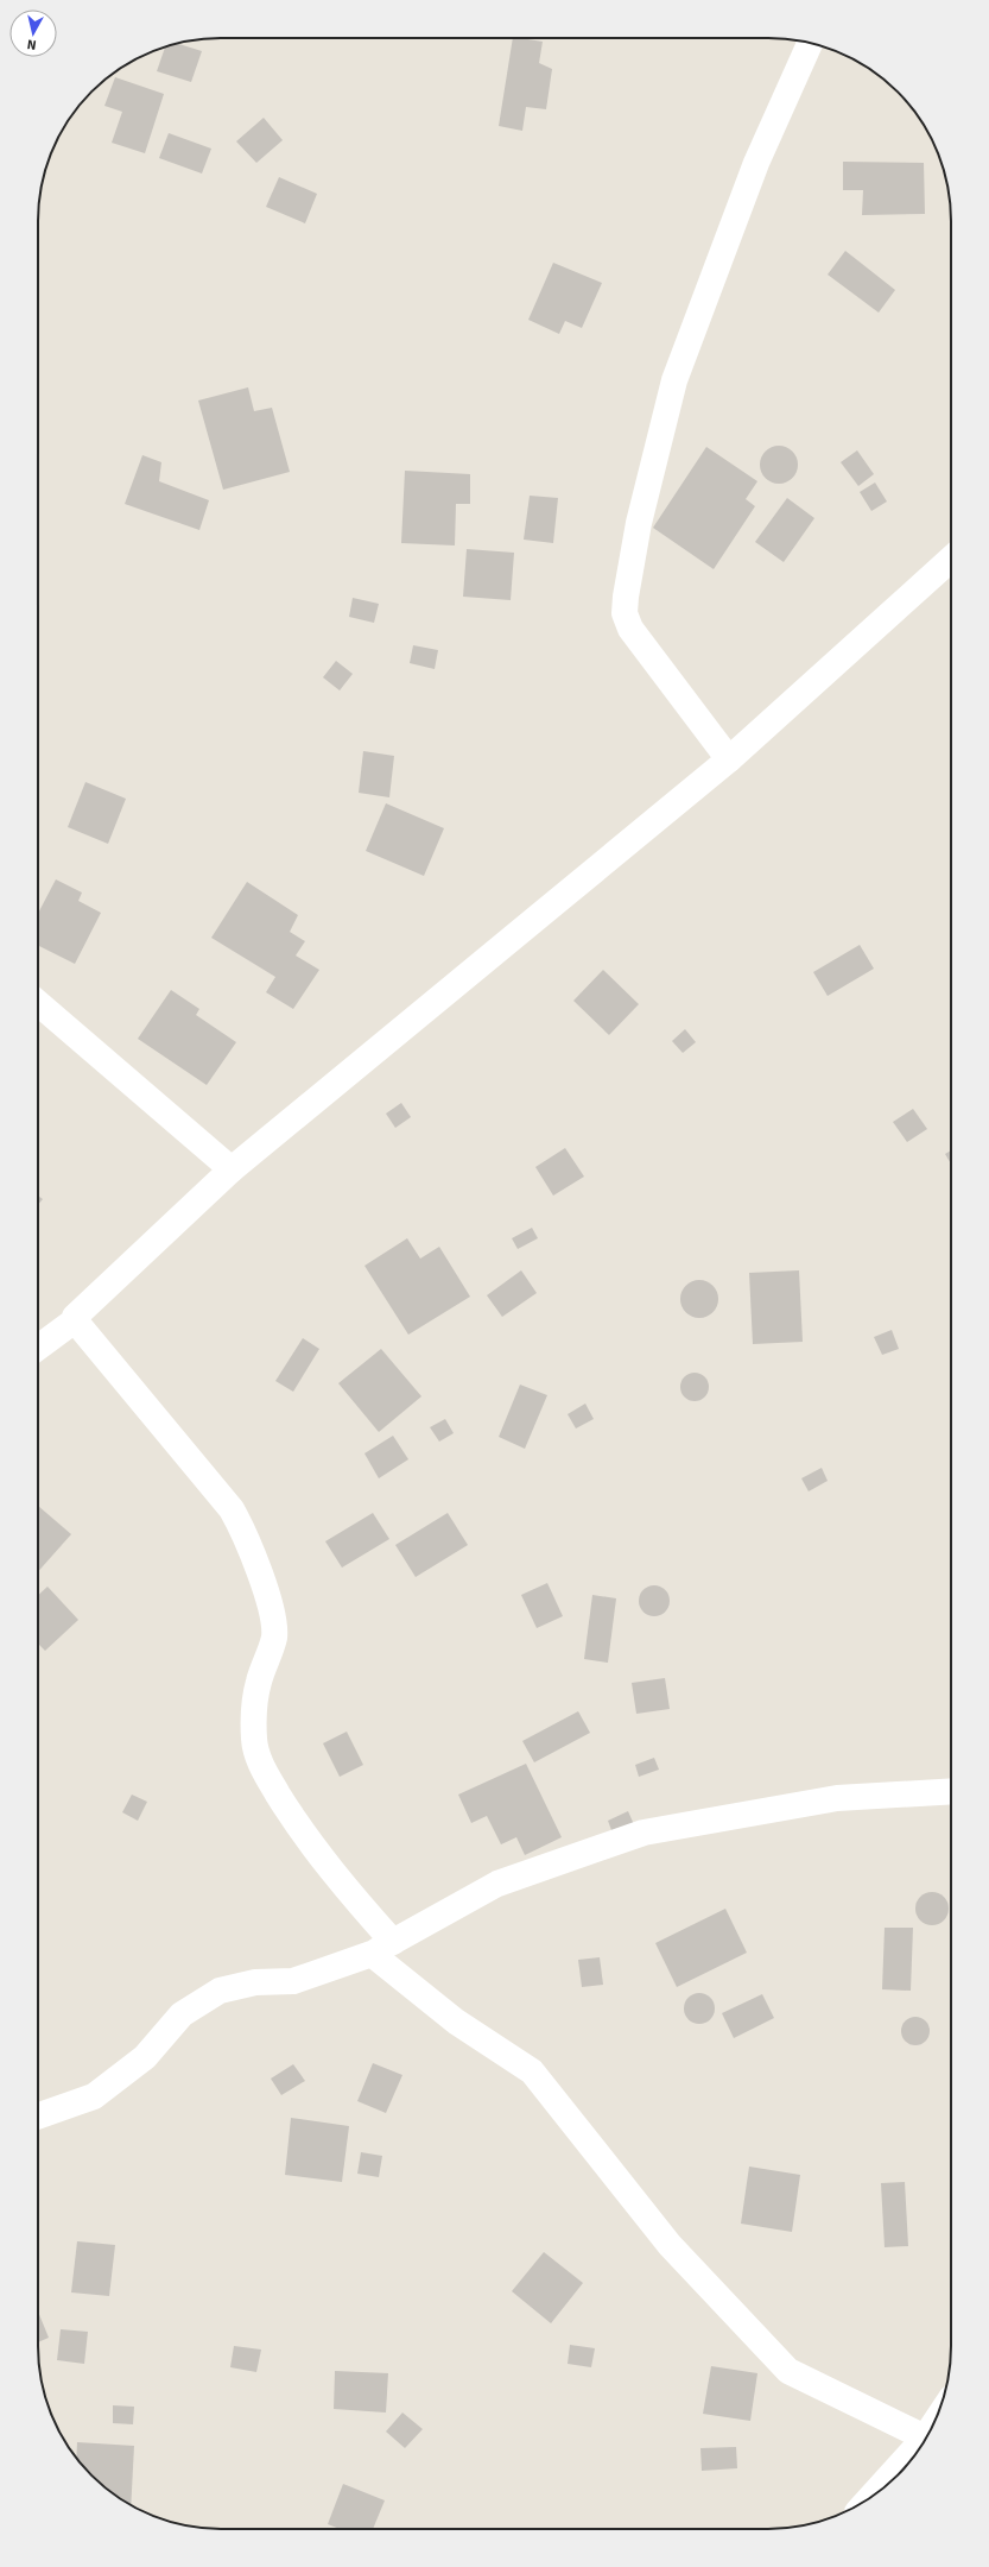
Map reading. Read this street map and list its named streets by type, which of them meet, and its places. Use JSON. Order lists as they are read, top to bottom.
{
  "north": "bottom"
}
